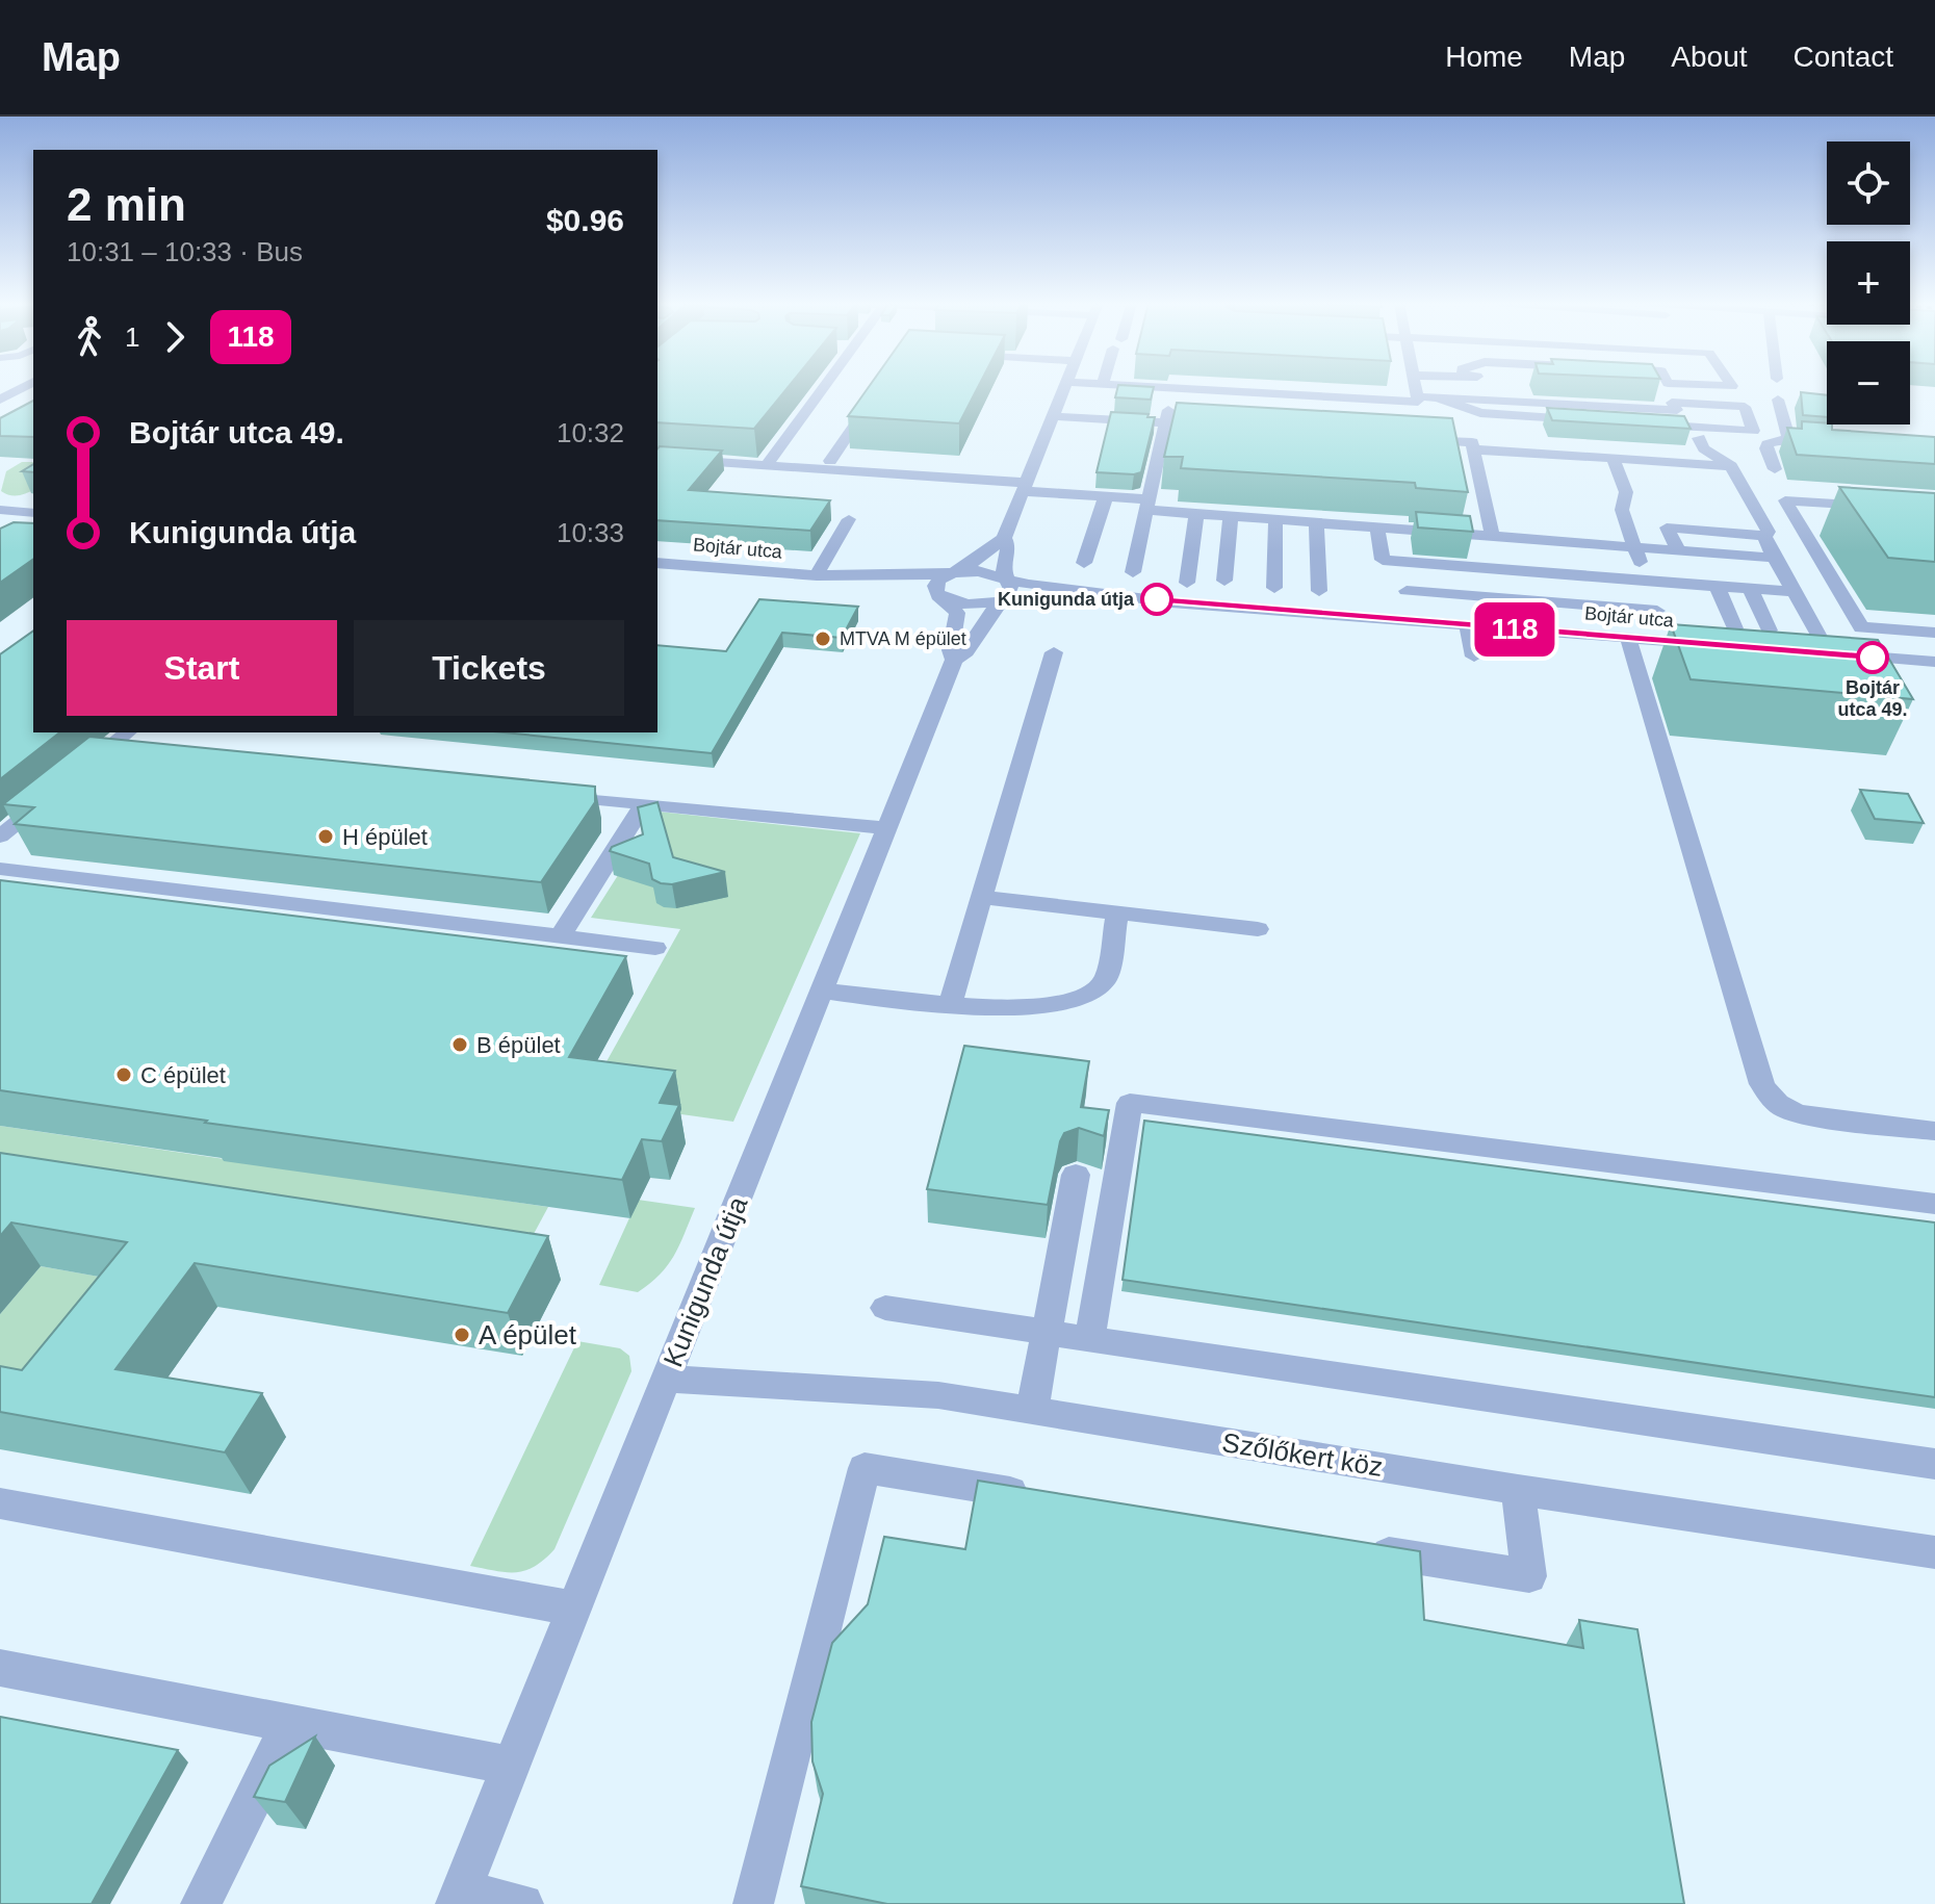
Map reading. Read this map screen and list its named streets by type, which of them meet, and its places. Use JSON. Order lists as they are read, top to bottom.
{
  "streets": {
    "street": ["Bojtár utca", "Kunigunda útja", "Szőlőkert köz"]
  },
  "crossings": [
    ["Bojtár utca", "Kunigunda útja"],
    ["Kunigunda útja", "Szőlőkert köz"]
  ],
  "places": [
    "Kunigunda útja",
    "MTVA M épület",
    "Bojtár utca 49.",
    "H épület",
    "B épület",
    "C épület",
    "A épület"
  ],
  "lines": ["bus line 118"],
  "page": {
    "header": "Map",
    "nav": [
      "Home",
      "Map",
      "About",
      "Contact"
    ],
    "on_map": "118",
    "map_buttons": ["+", "−"],
    "heading": ["2 min", "10:31 – 10:33 · Bus", "$0.96"],
    "legs": ["1", "118"],
    "list": [
      {
        "name": "Bojtár utca 49.",
        "value": "10:32"
      },
      {
        "name": "Kunigunda útja",
        "value": "10:33"
      }
    ],
    "buttons": ["Start", "Tickets"]
  }
}
